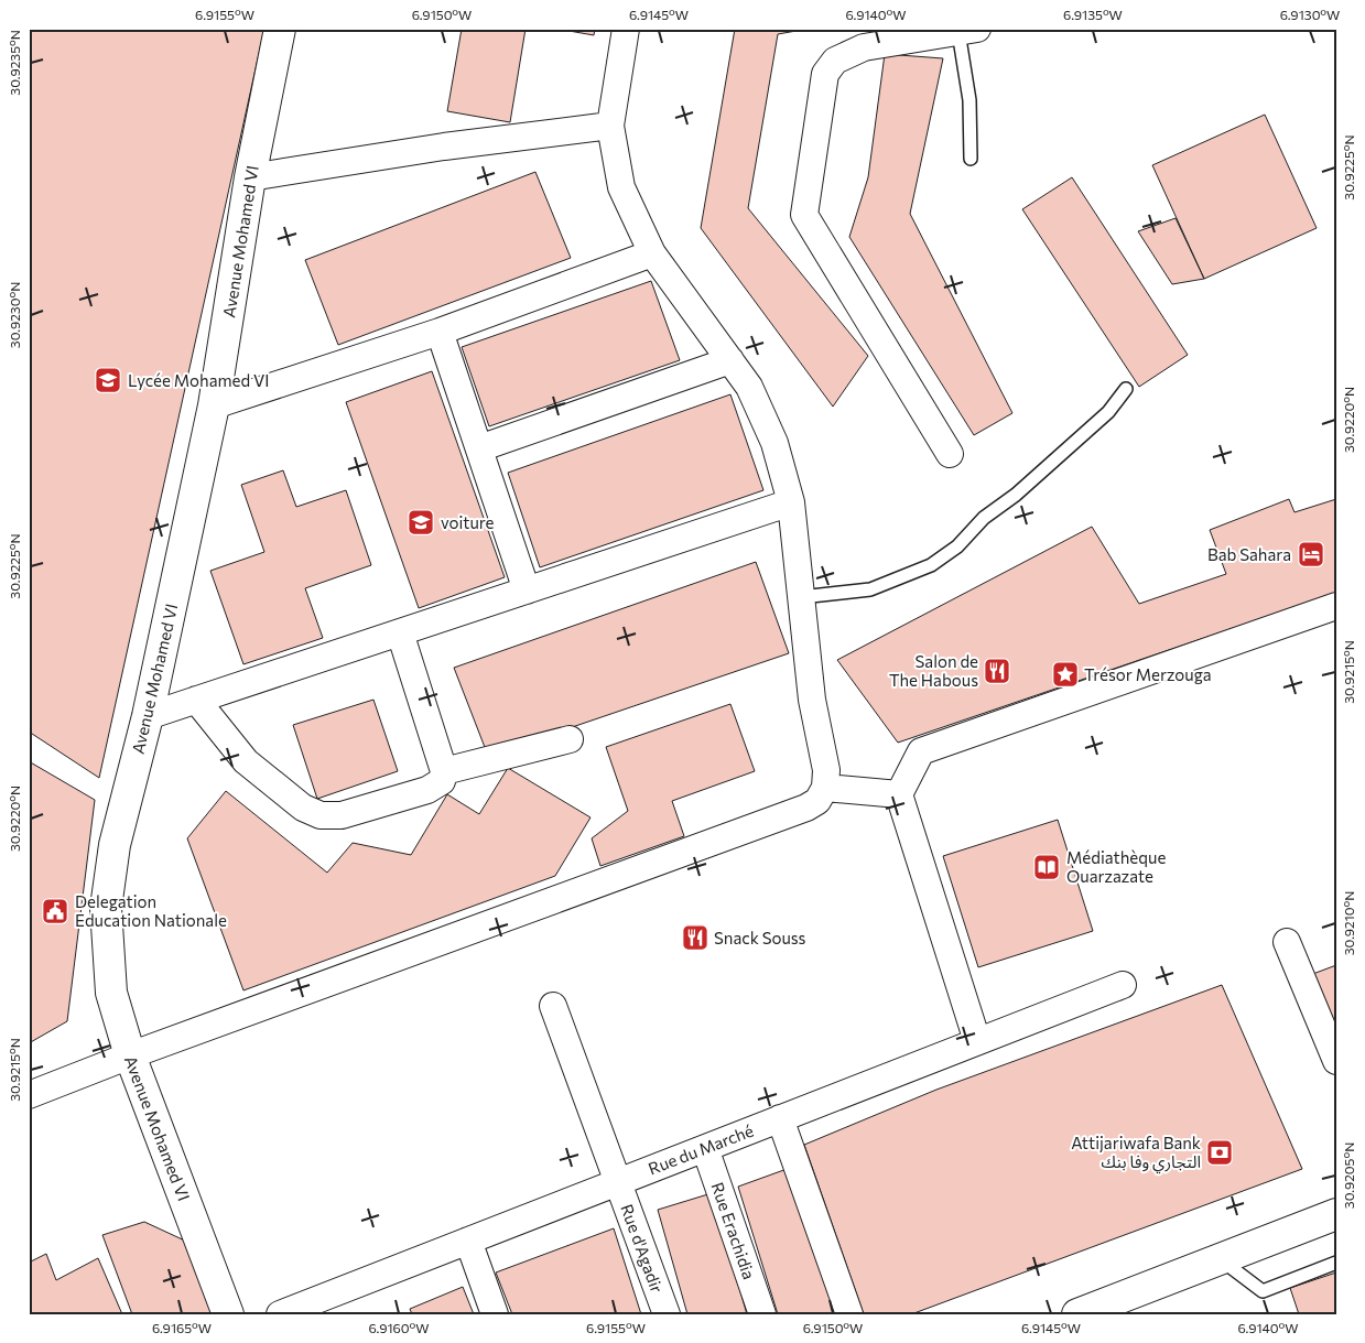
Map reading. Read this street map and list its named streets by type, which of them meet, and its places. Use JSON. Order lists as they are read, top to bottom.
{
  "streets": {
    "main road": ["Avenue Mohamed VI"],
    "street": ["Rue du Marché", "Rue Erachidia", "Rue d'Agadir"]
  },
  "crossings": [
    ["Rue du Marché", "Rue Erachidia"],
    ["Rue du Marché", "Rue d'Agadir"]
  ],
  "places": {
    "school or university": ["Lycée Mohamed VI", "voiture"],
    "hotel": ["Bab Sahara"],
    "restaurant": ["Salon de The Habous", "Snack Souss"],
    "place": ["Trésor Merzouga"],
    "library": ["Médiathèque Ouarzazate"],
    "public building": ["Delegation Education Nationale"],
    "bank": ["Attijariwafa Bank التجاري وفا بنك"]
  },
  "coordinates": [
    "6.9155°W",
    "6.9150°W",
    "6.9145°W",
    "6.9140°W",
    "6.9135°W",
    "6.9130°W",
    "30.9235°N",
    "30.9225°N",
    "30.9230°N",
    "30.9220°N",
    "30.9215°N",
    "30.9210°N",
    "30.9205°N",
    "6.9165°W",
    "6.9160°W"
  ]
}
